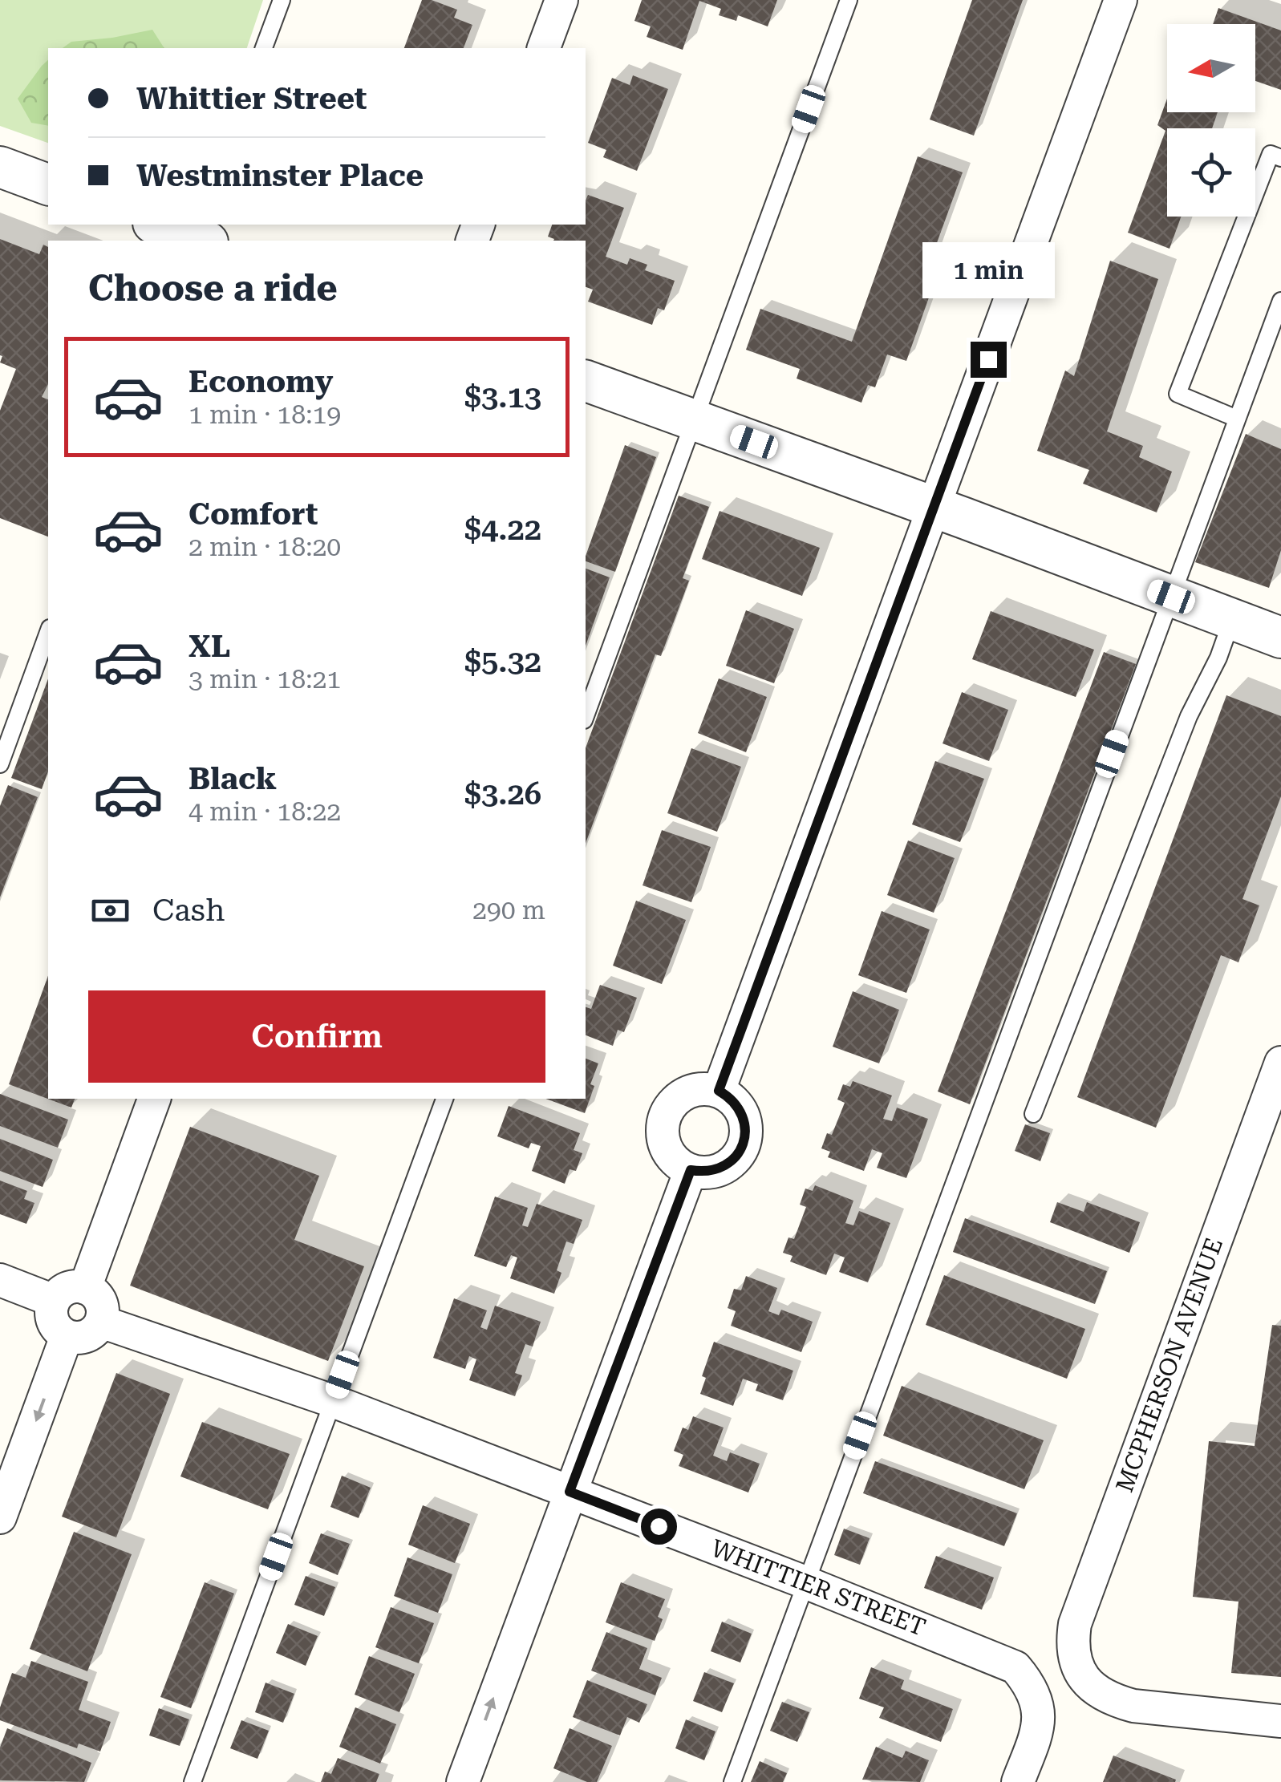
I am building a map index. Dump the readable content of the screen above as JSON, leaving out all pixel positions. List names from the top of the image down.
{
  "streets": {
    "street": ["MCPHERSON AVENUE", "WHITTIER STREET"]
  },
  "north": "left",
  "page": {
    "banner": ["Whittier Street", "Westminster Place"],
    "heading": "Choose a ride",
    "bubble": "1 min",
    "list": [
      {
        "name": "Economy",
        "note": "1 min · 18:19",
        "value": "$3.13"
      },
      {
        "name": "Comfort",
        "note": "2 min · 18:20",
        "value": "$4.22"
      },
      {
        "name": "XL",
        "note": "3 min · 18:21",
        "value": "$5.32"
      },
      {
        "name": "Black",
        "note": "4 min · 18:22",
        "value": "$3.26"
      }
    ],
    "pay": ["Cash", "290 m"],
    "buttons": "Confirm"
  }
}
